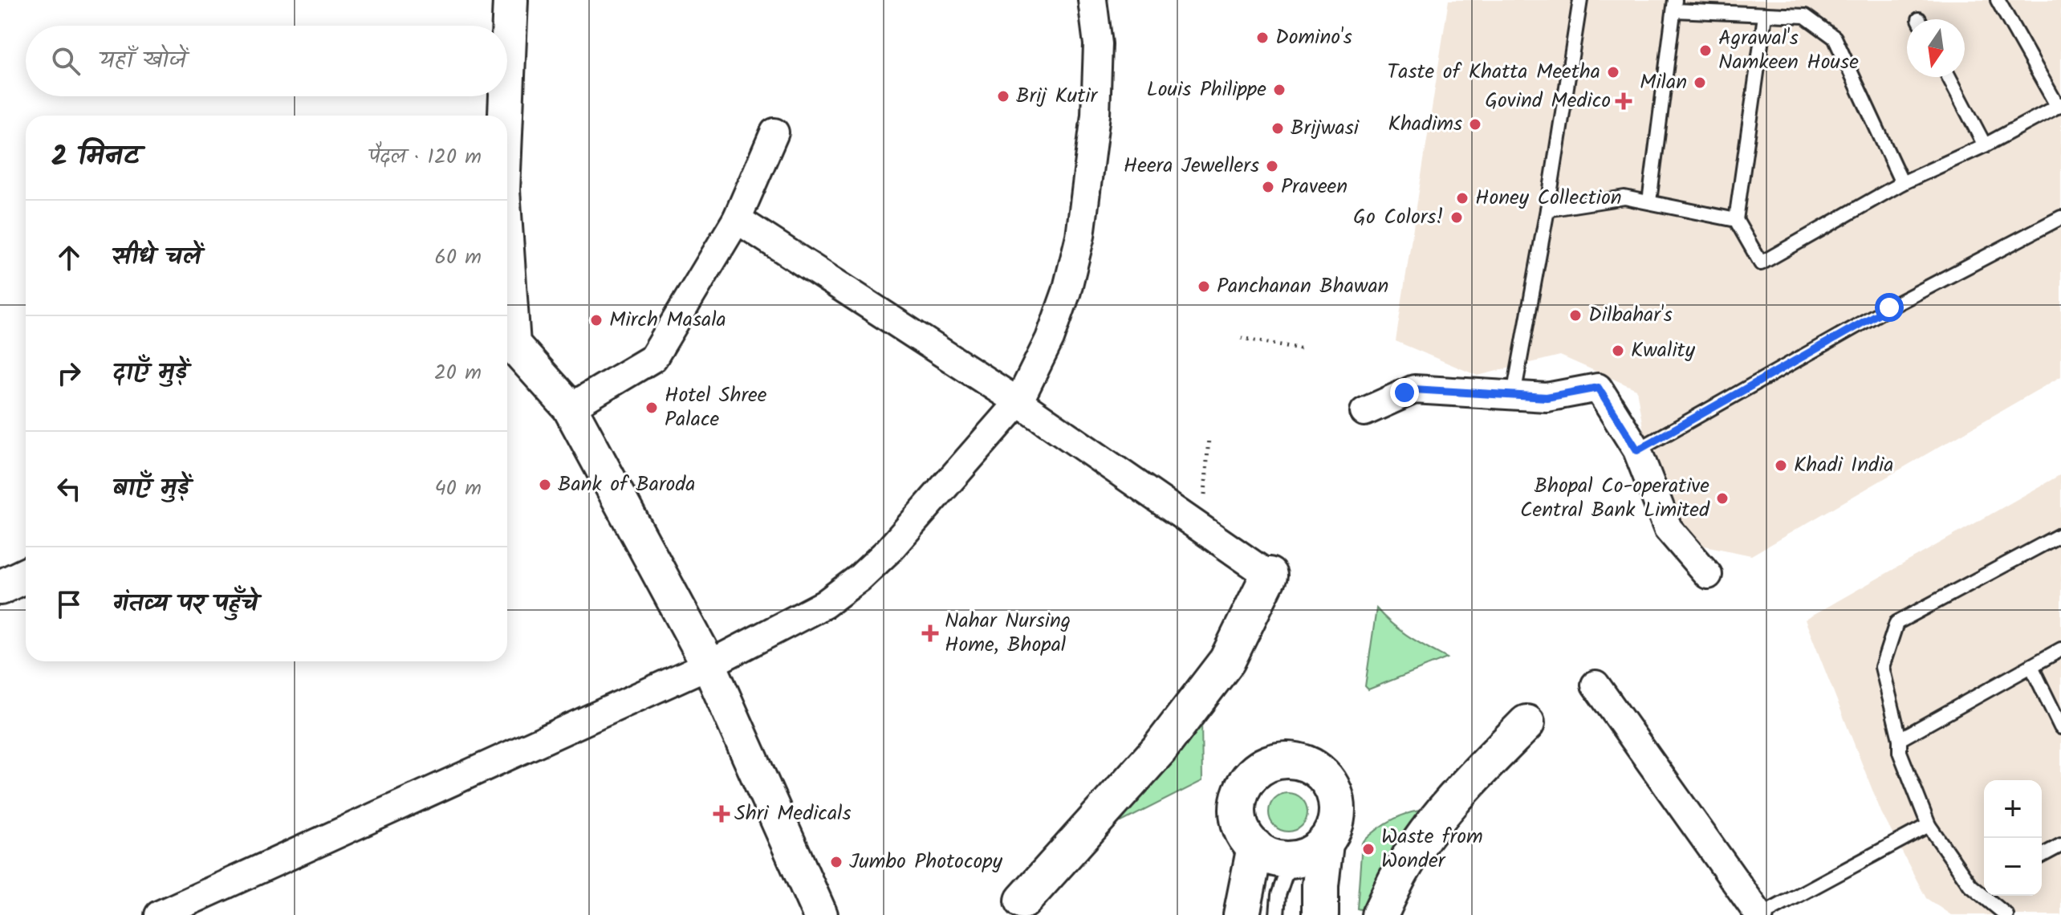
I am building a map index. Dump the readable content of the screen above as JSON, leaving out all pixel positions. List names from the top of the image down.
{
  "places": {
    "other": [
      "Domino's",
      "Agrawal's Namkeen House",
      "Taste of Khatta Meetha",
      "Milan",
      "Louis Philippe",
      "Brij Kutir",
      "Khadims",
      "Brijwasi",
      "Heera Jewellers",
      "Praveen",
      "Honey Collection",
      "Go Colors!",
      "Panchanan Bhawan",
      "Dilbahar's",
      "Mirch Masala",
      "Kwality",
      "Hotel Shree Palace",
      "Khadi India",
      "Bank of Baroda",
      "Bhopal Co-operative Central Bank Limited",
      "Waste from Wonder",
      "Jumbo Photocopy"
    ],
    "health": ["Govind Medico", "Nahar Nursing Home, Bhopal", "Shri Medicals"]
  },
  "north": "bottom",
  "page": {
    "search": "यहाँ खोजें",
    "heading": ["2 मिनट", "पैदल · 120 m"],
    "list": [
      ["सीधे चलें", "60 m"],
      ["दाएँ मुड़ें", "20 m"],
      ["बाएँ मुड़ें", "40 m"],
      "गंतव्य पर पहुँचे"
    ],
    "map_buttons": ["+", "−"]
  }
}
